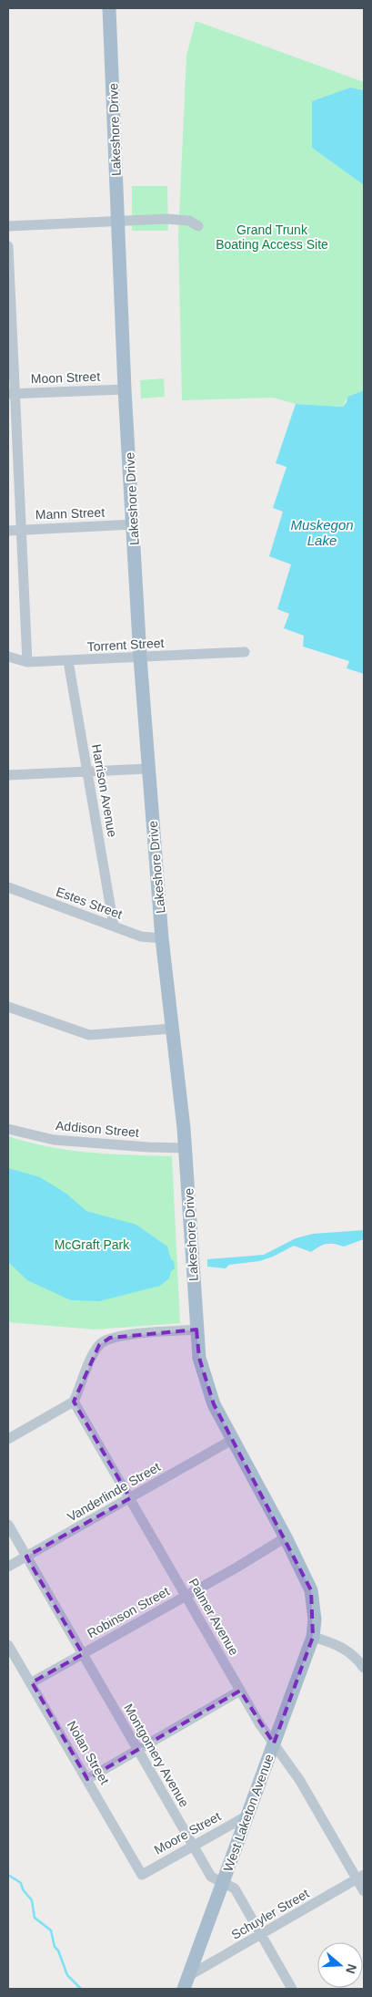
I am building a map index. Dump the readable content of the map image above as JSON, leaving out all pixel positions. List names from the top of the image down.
{
  "streets": {
    "main road": ["Lakeshore Drive", "West Laketon Avenue"],
    "street": [
      "Moon Street",
      "Mann Street",
      "Torrent Street",
      "Harrison Avenue",
      "Estes Street",
      "Addison Street",
      "Vanderlinde Street",
      "Robinson Street",
      "Palmer Avenue",
      "Nolan Street",
      "Montgomery Avenue",
      "Moore Street",
      "Schuyler Street"
    ]
  },
  "crossings": [
    ["Lakeshore Drive", "Moon Street"],
    ["Lakeshore Drive", "Mann Street"],
    ["Lakeshore Drive", "Torrent Street"],
    ["Lakeshore Drive", "Estes Street"],
    ["Lakeshore Drive", "Addison Street"],
    ["Lakeshore Drive", "Vanderlinde Street"],
    ["Lakeshore Drive", "Robinson Street"],
    ["Lakeshore Drive", "West Laketon Avenue"],
    ["Torrent Street", "Harrison Avenue"],
    ["Harrison Avenue", "Estes Street"],
    ["Vanderlinde Street", "Palmer Avenue"],
    ["Vanderlinde Street", "Montgomery Avenue"],
    ["Robinson Street", "Palmer Avenue"],
    ["Robinson Street", "Nolan Street"],
    ["Robinson Street", "Montgomery Avenue"],
    ["Palmer Avenue", "West Laketon Avenue"],
    ["Palmer Avenue", "Schuyler Street"],
    ["Nolan Street", "Moore Street"],
    ["Montgomery Avenue", "West Laketon Avenue"],
    ["Montgomery Avenue", "Moore Street"],
    ["Montgomery Avenue", "Schuyler Street"],
    ["West Laketon Avenue", "Moore Street"],
    ["West Laketon Avenue", "Schuyler Street"]
  ],
  "water": ["Muskegon Lake"],
  "parks": ["Grand Trunk Boating Access Site", "McGraft Park"],
  "north": "right"
}
